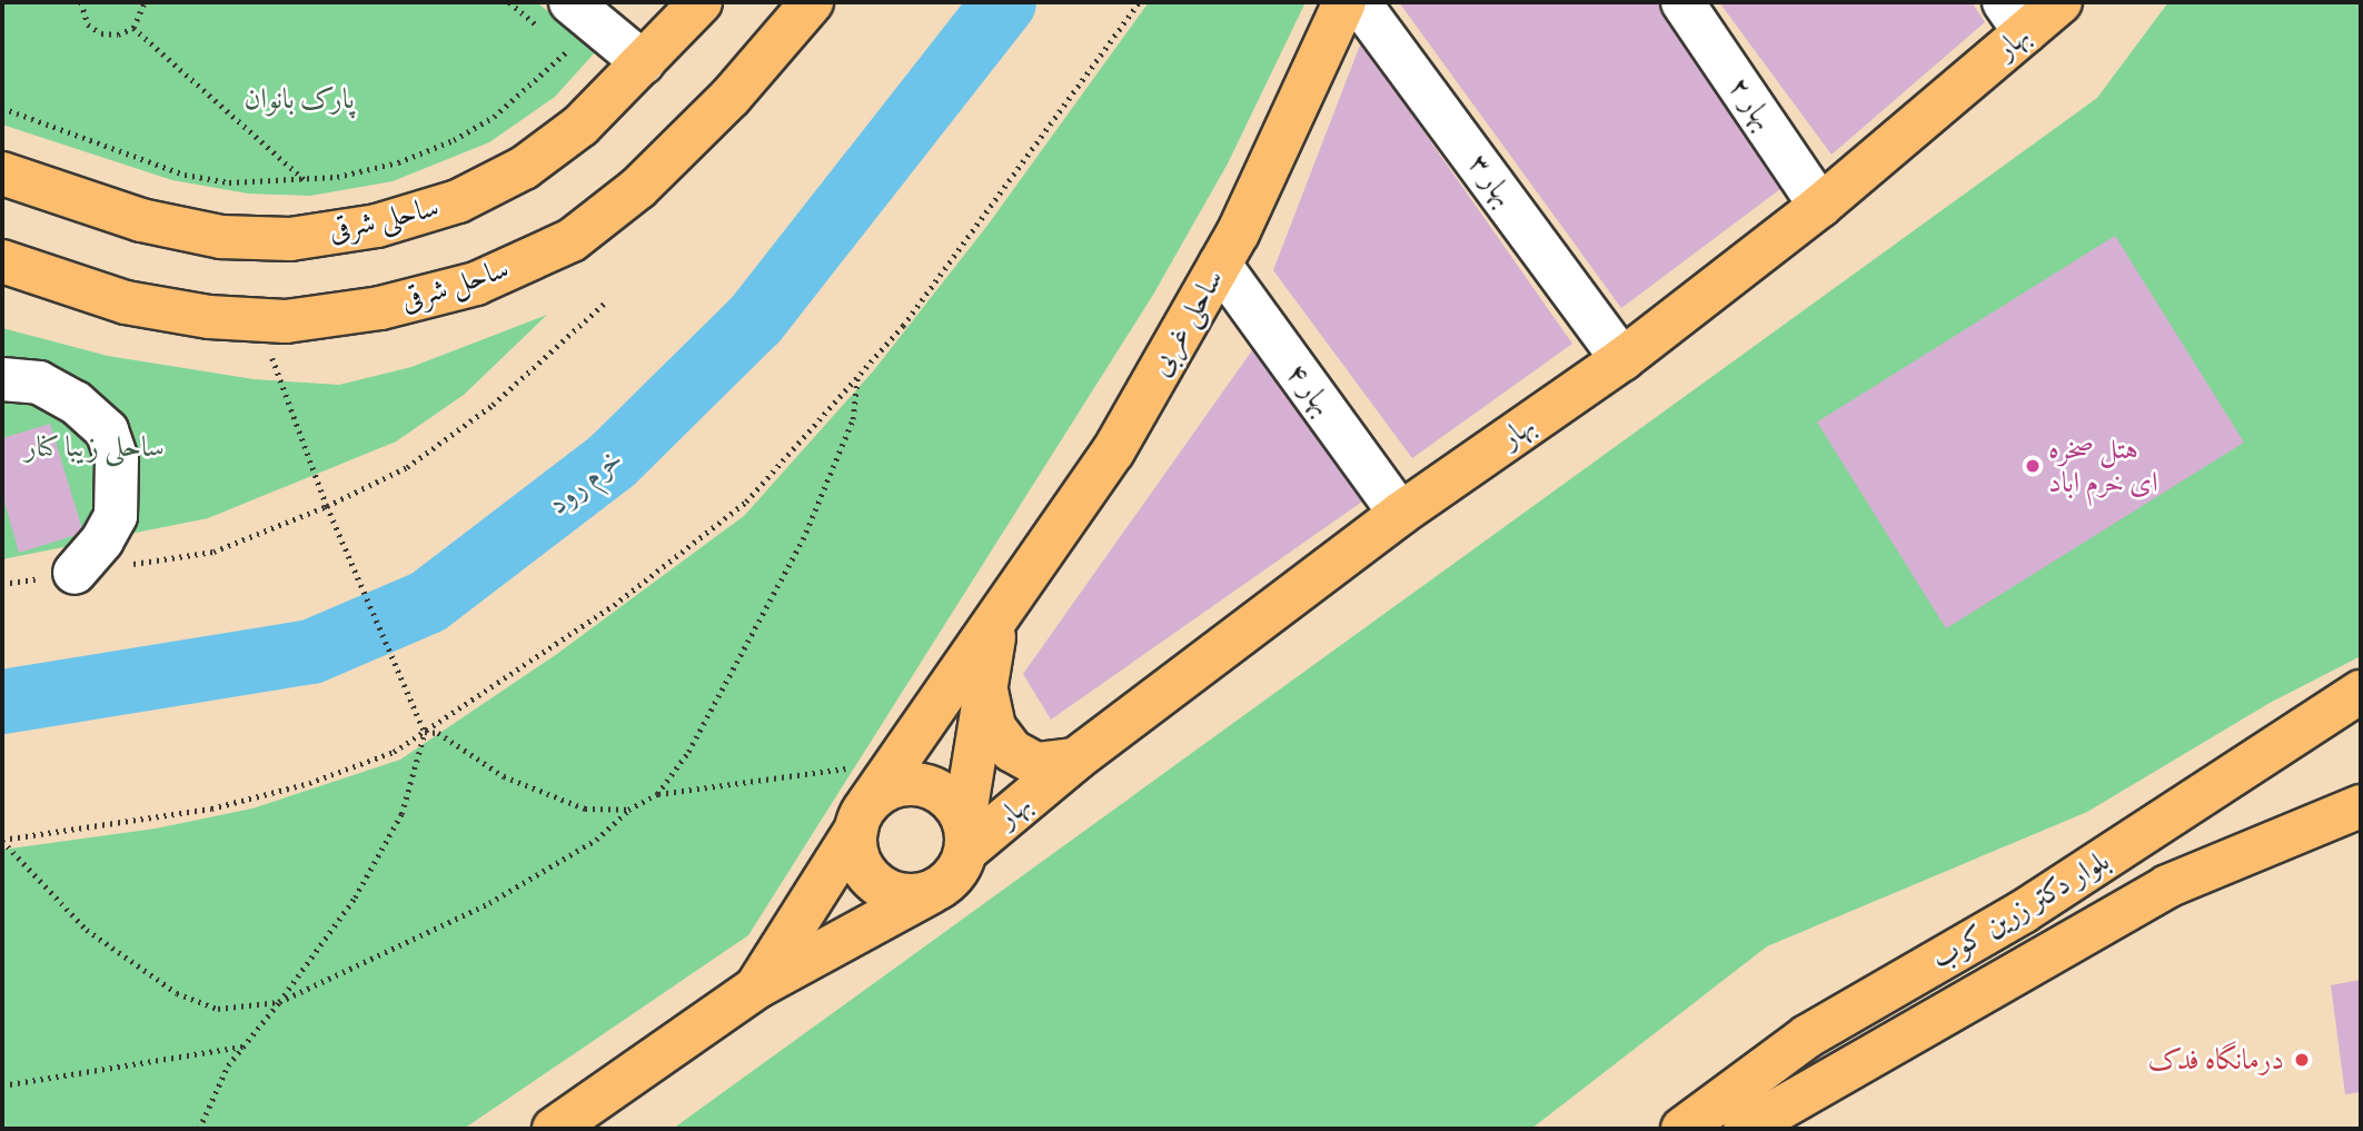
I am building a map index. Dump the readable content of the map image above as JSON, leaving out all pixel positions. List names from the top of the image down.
{
  "streets": {
    "main road": [
      "بهار",
      "ساحلی شرقی",
      "ساحل شرقی",
      "ساحلی غربی",
      "بلوار دکتر زرین کوب"
    ],
    "street": ["بهار ۲", "بهار ۳", "بهار ۴"]
  },
  "crossings": [
    ["بهار", "بهار ۲"],
    ["بهار", "بهار ۳"],
    ["بهار", "ساحلی غربی"],
    ["بهار", "بهار ۴"],
    ["ساحلی غربی", "بهار ۴"]
  ],
  "water": ["خرم رود"],
  "parks": ["پارک بانوان", "ساحلی زیبا کنار"],
  "places": ["هتل صخره ای خرم اباد", "درمانگاه فدک"]
}
